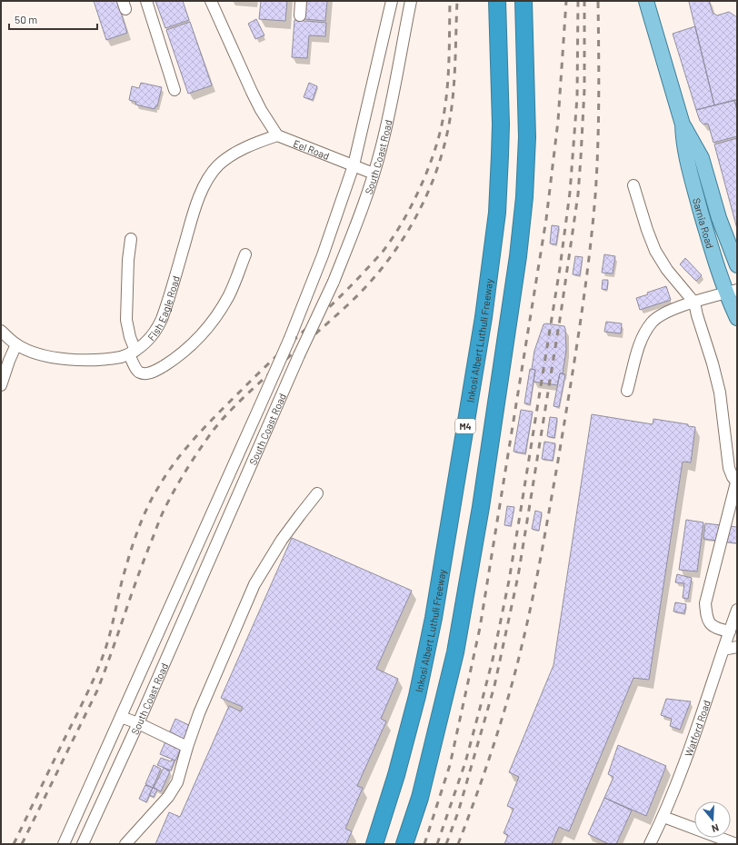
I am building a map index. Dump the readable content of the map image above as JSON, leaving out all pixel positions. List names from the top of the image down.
{
  "streets": {
    "highway": ["Inkosi Albert Luthuli Freeway", "M4"],
    "main road": ["Sarnia Road"],
    "street": [
      "Eel Road",
      "South Coast Road",
      "Fish Eagle Road",
      "Watford Road"
    ]
  },
  "crossings": [
    ["Eel Road", "South Coast Road"],
    ["Eel Road", "Fish Eagle Road"]
  ],
  "scale_bar": "50 m",
  "north": "bottom"
}
